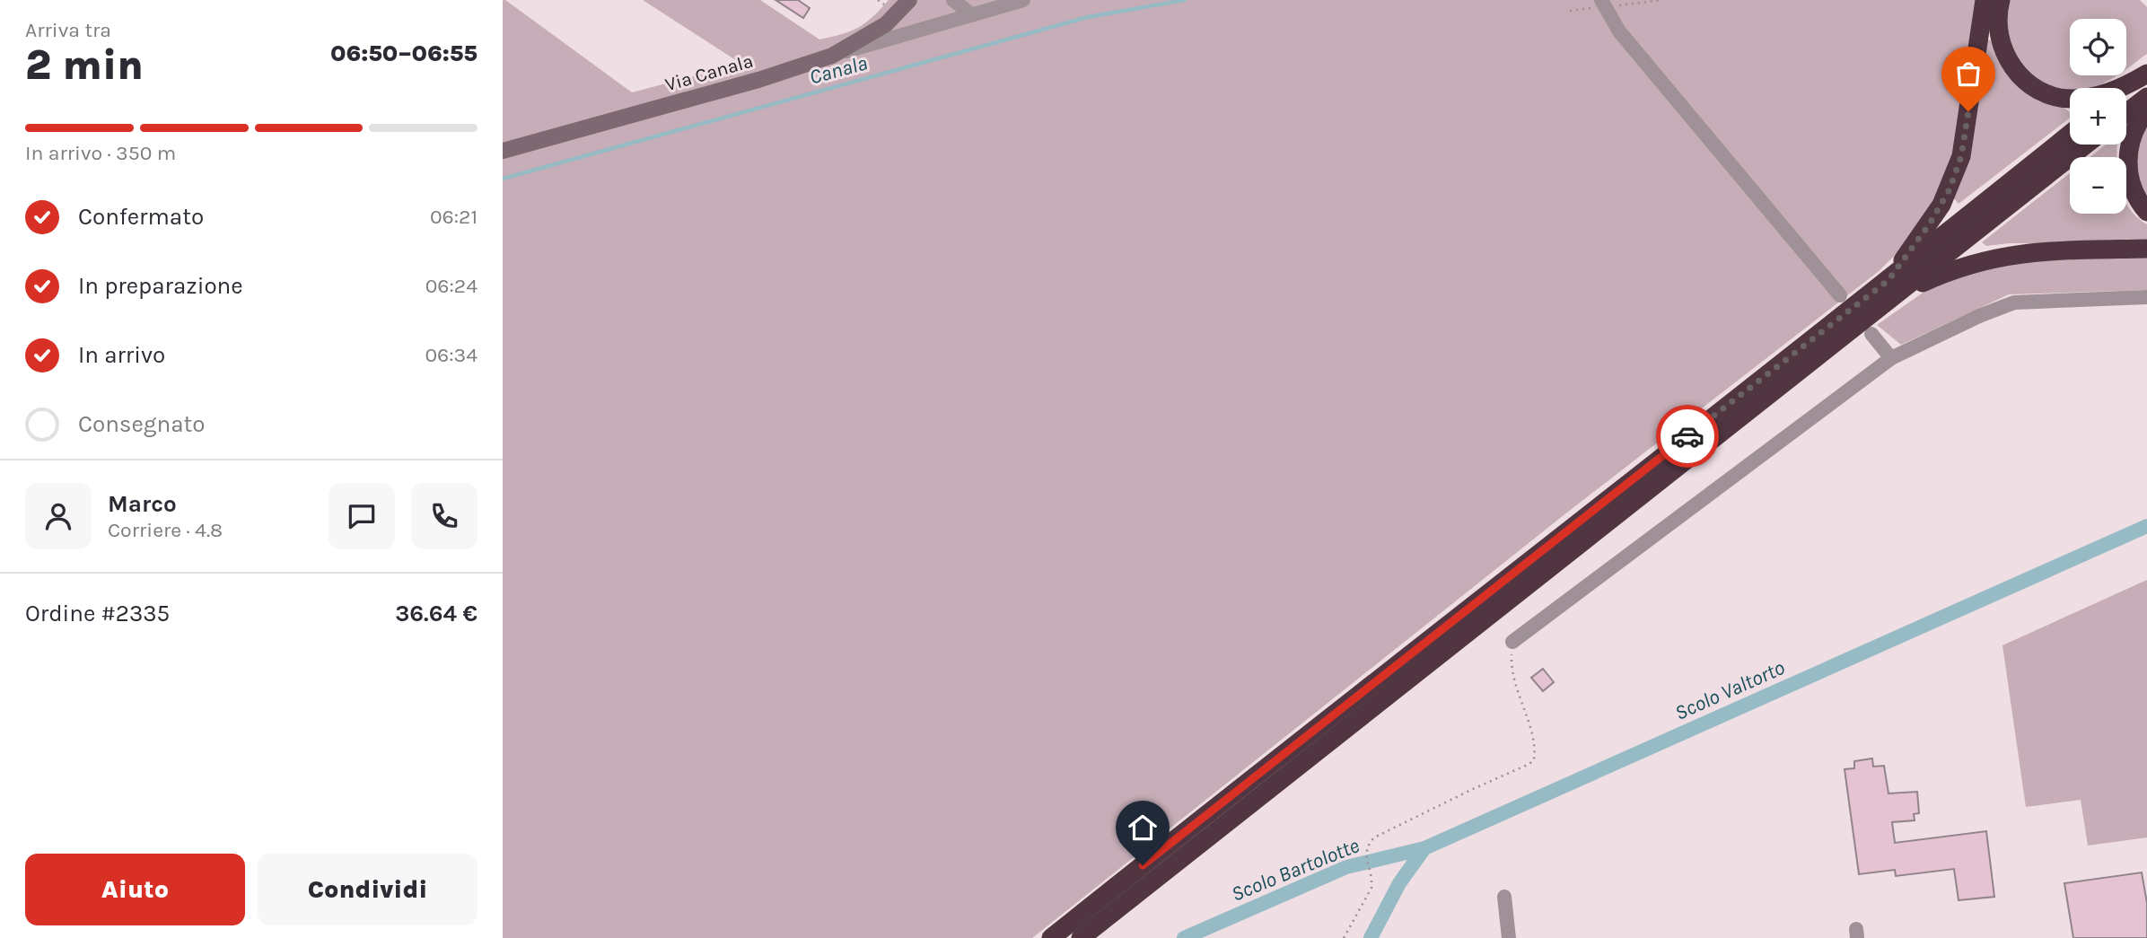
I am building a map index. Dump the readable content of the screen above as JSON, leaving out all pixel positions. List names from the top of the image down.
{
  "streets": {
    "street": ["Via Canala"]
  },
  "water": ["Canala", "Scolo Valtorto", "Scolo Bartolotte"],
  "page": {
    "heading": ["2 min", "Arriva tra", "06:50–06:55"],
    "panel": [
      "Marco",
      "Corriere · 4.8",
      "Ordine #2335",
      "36.64 €"
    ],
    "map_buttons": ["+", "−"],
    "bar": "In arrivo · 350 m",
    "list": [
      ["Confermato", "06:21"],
      ["In preparazione", "06:24"],
      ["In arrivo", "06:34"],
      "Consegnato"
    ],
    "buttons": ["Aiuto", "Condividi"]
  }
}
